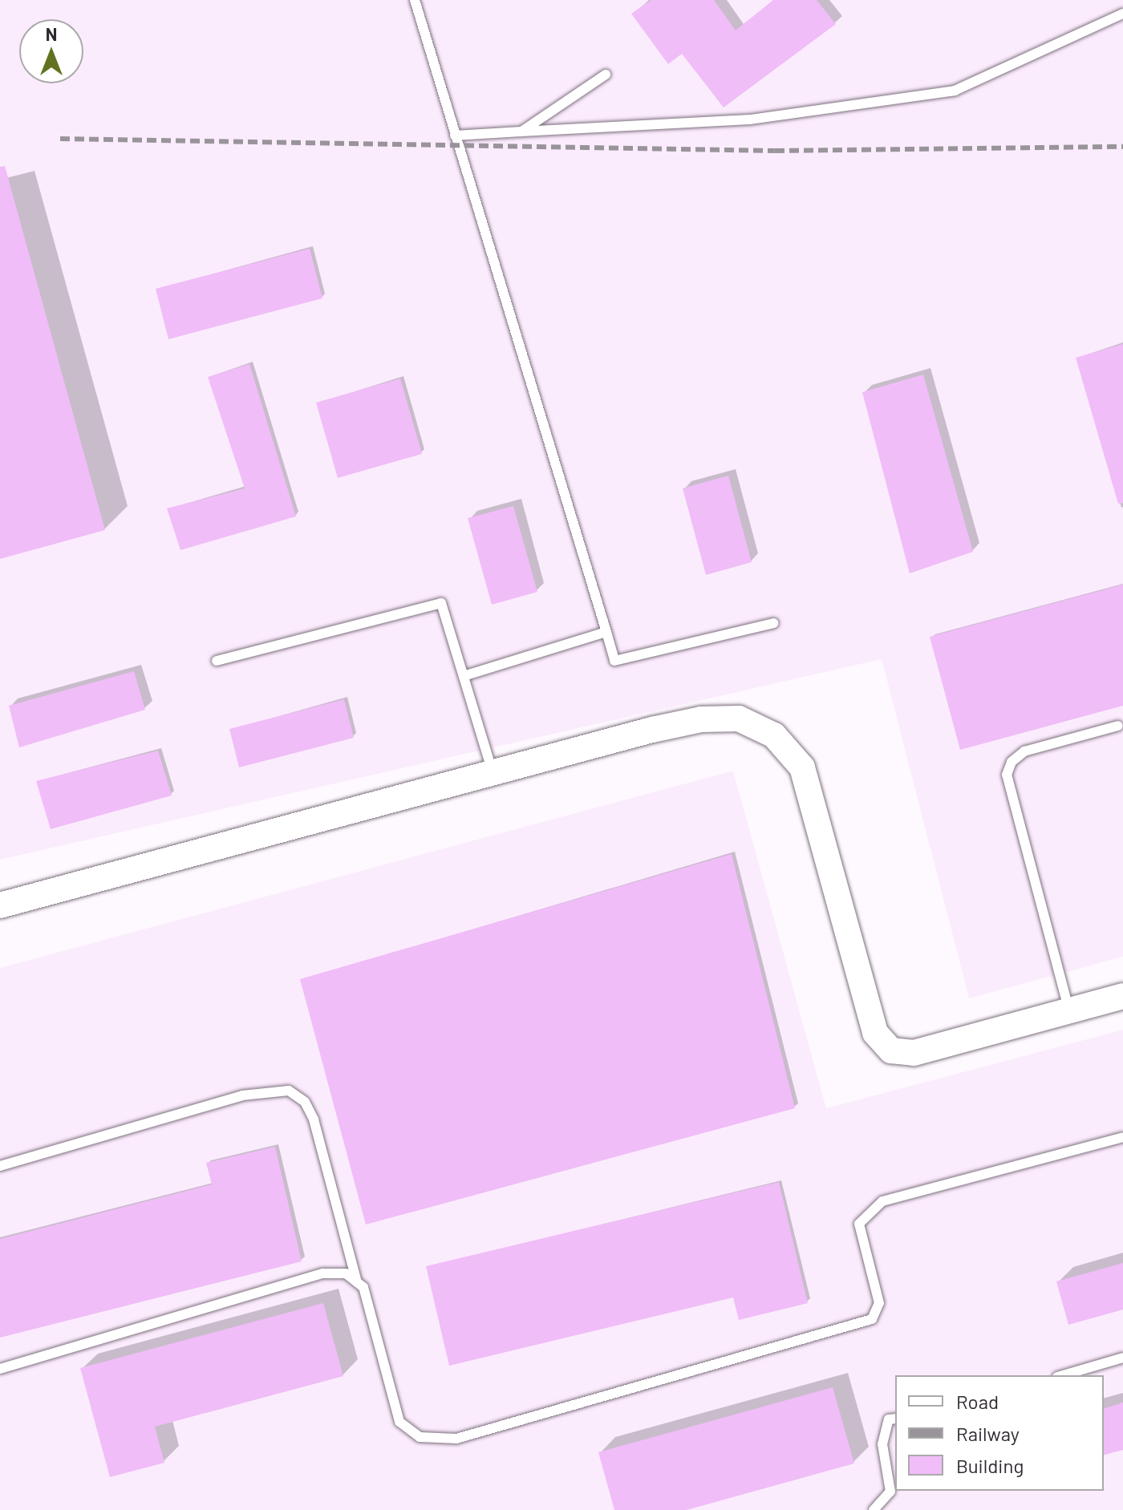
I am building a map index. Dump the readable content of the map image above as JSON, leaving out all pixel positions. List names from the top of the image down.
{
  "legend": ["Road", "Railway", "Building"],
  "north": "top"
}
